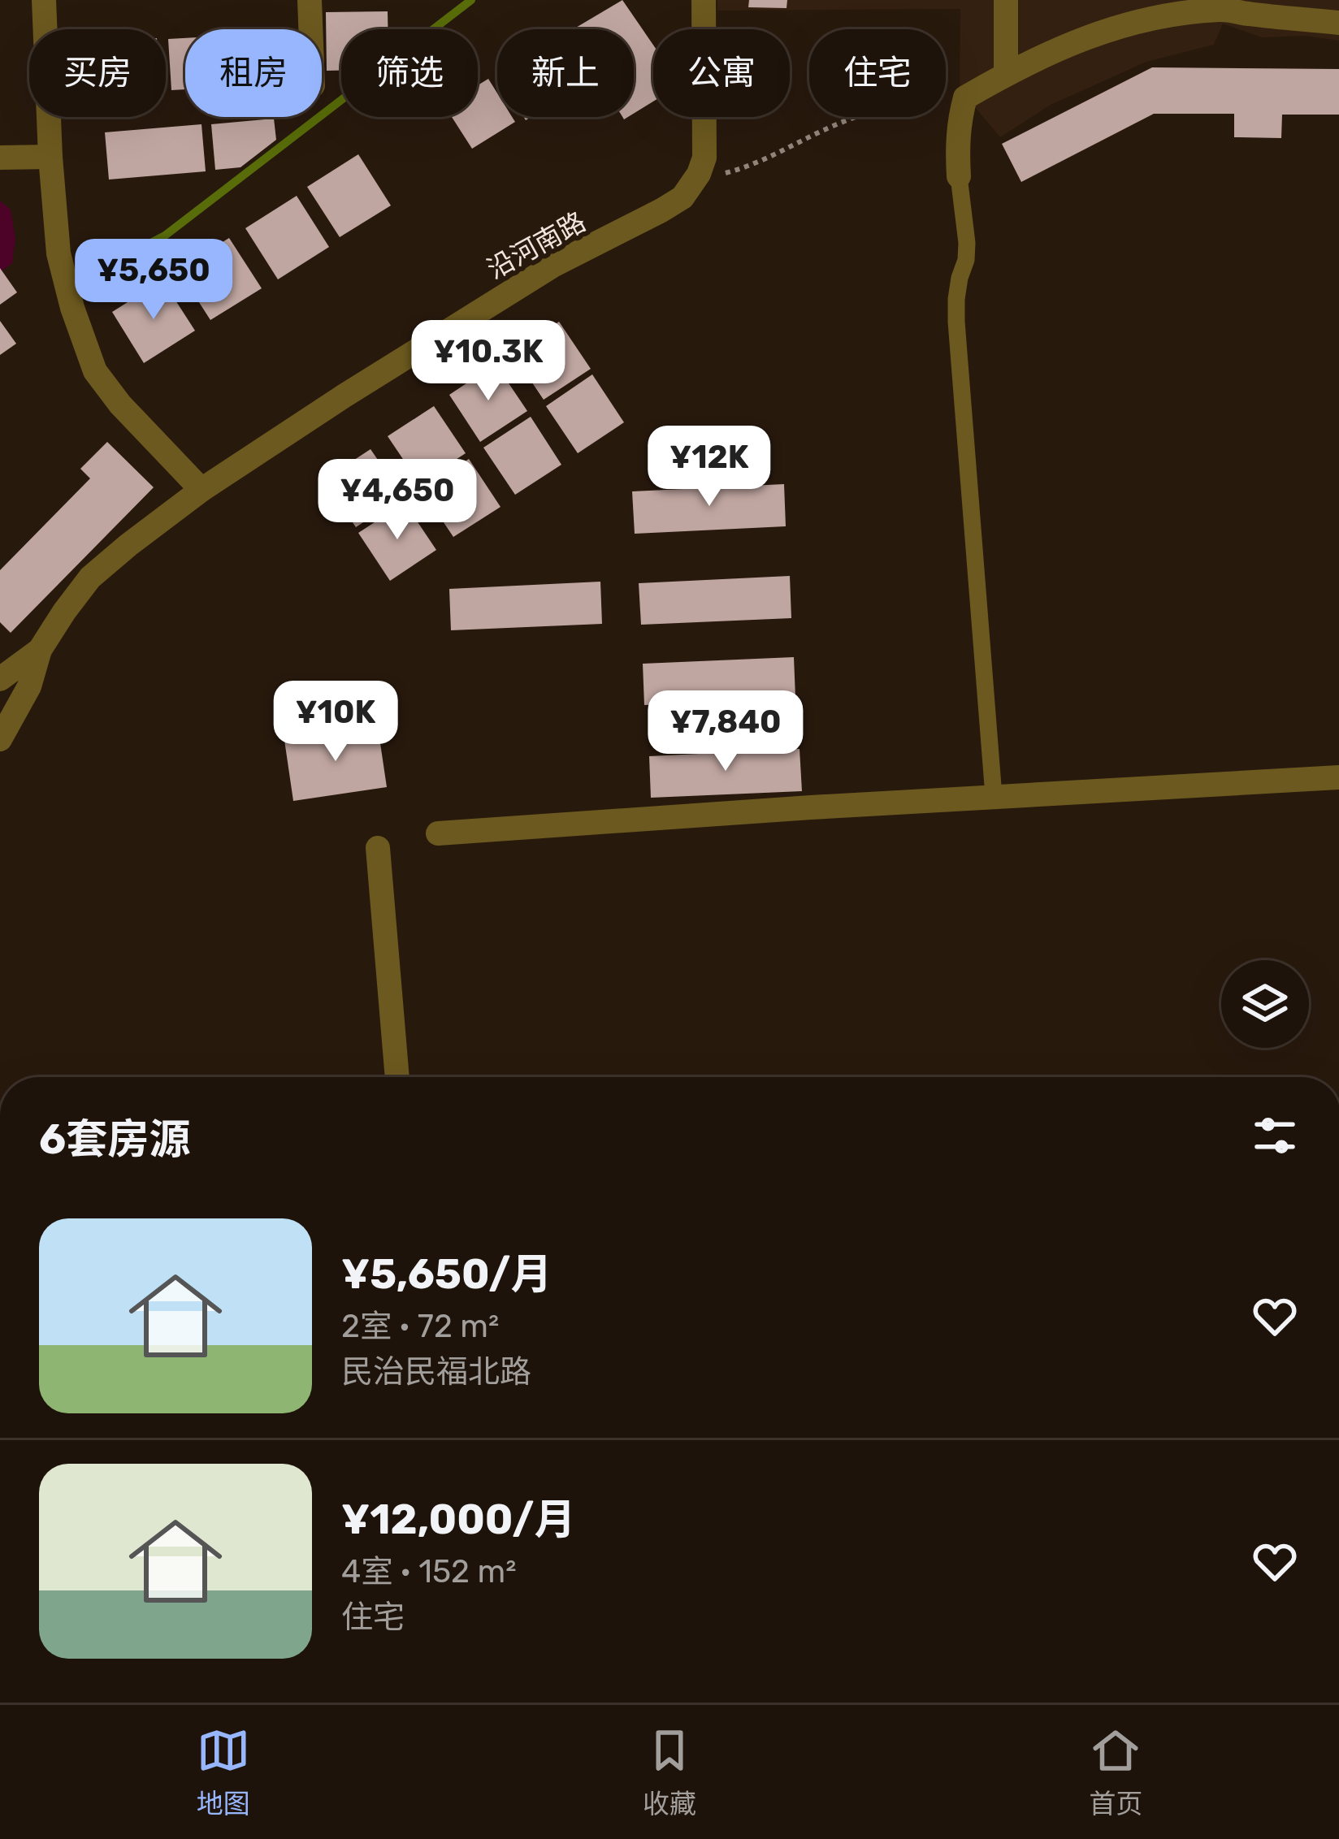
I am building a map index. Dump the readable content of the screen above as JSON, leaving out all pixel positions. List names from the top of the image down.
{
  "streets": {
    "street": ["沿河南路"]
  },
  "page": {
    "chip": [
      "买房",
      "租房",
      "筛选",
      "新上",
      "公寓",
      "住宅"
    ],
    "price": [
      "¥5,650",
      "¥10.3K",
      "¥12K",
      "¥4,650",
      "¥10K",
      "¥7,840"
    ],
    "heading": "6套房源",
    "list": [
      {
        "name": "¥5,650/月",
        "note": "2室 · 72 m² · 民治民福北路"
      },
      {
        "name": "¥12,000/月",
        "note": "4室 · 152 m² · 住宅"
      }
    ],
    "tabs": ["地图", "收藏", "首页"]
  }
}
